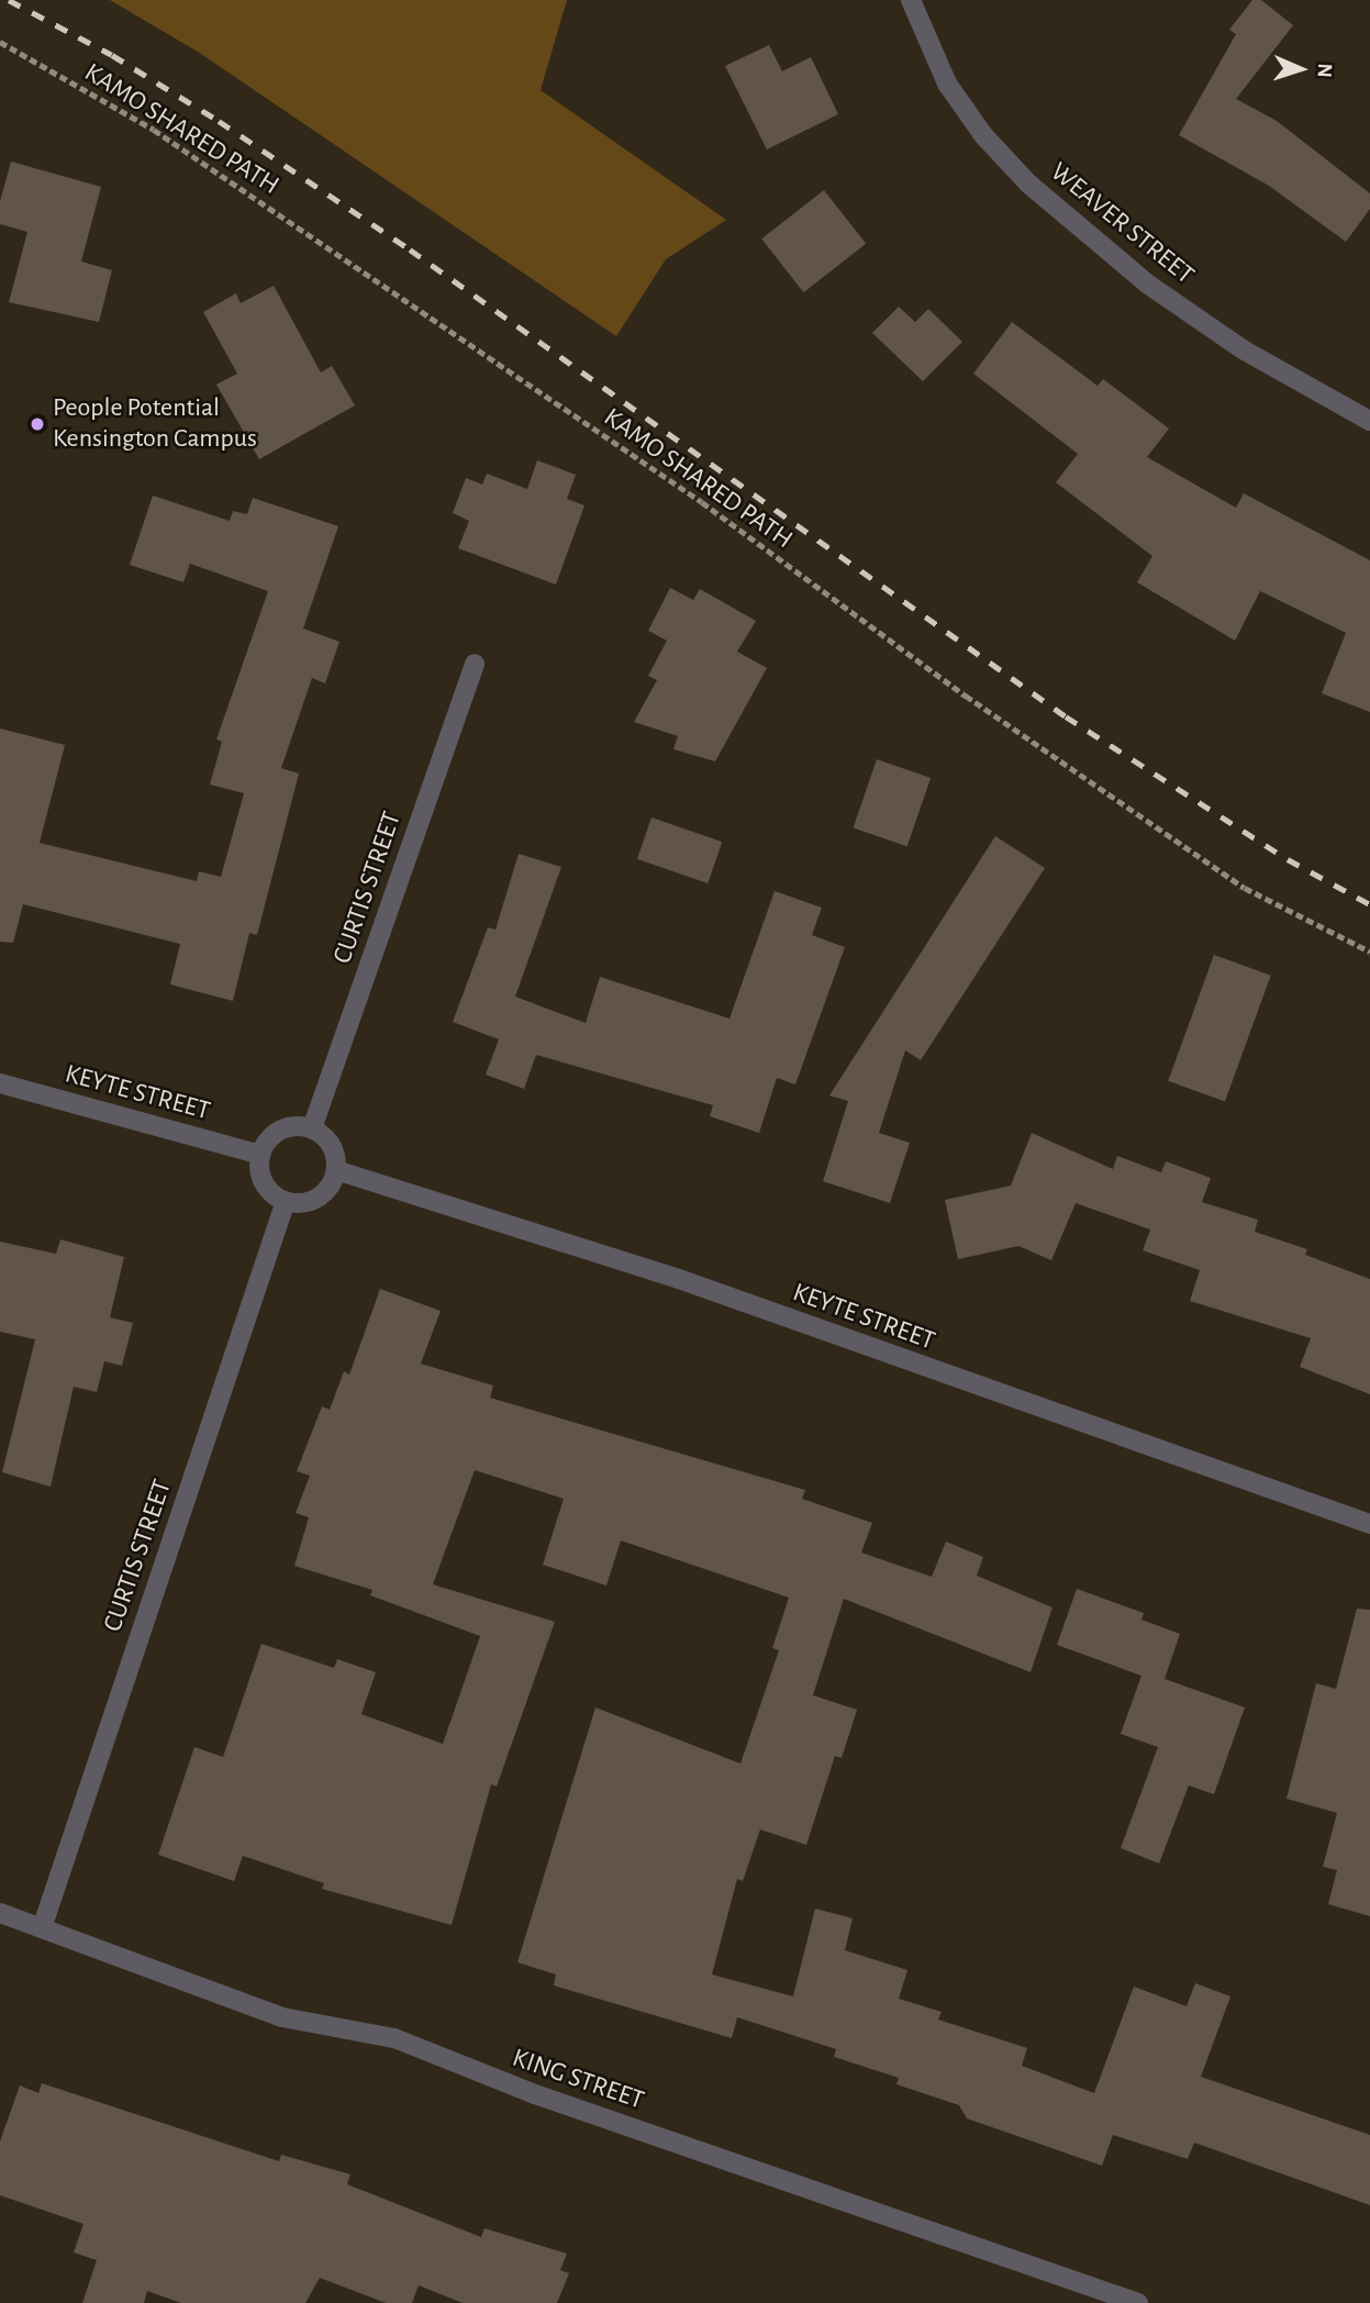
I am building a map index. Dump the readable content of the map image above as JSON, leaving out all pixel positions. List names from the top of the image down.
{
  "streets": {
    "street": [
      "WEAVER STREET",
      "CURTIS STREET",
      "KEYTE STREET",
      "KING STREET"
    ],
    "path": ["KAMO SHARED PATH"]
  },
  "crossings": [
    ["CURTIS STREET", "KEYTE STREET"],
    ["CURTIS STREET", "KING STREET"]
  ],
  "places": ["People Potential Kensington Campus"],
  "north": "right"
}
